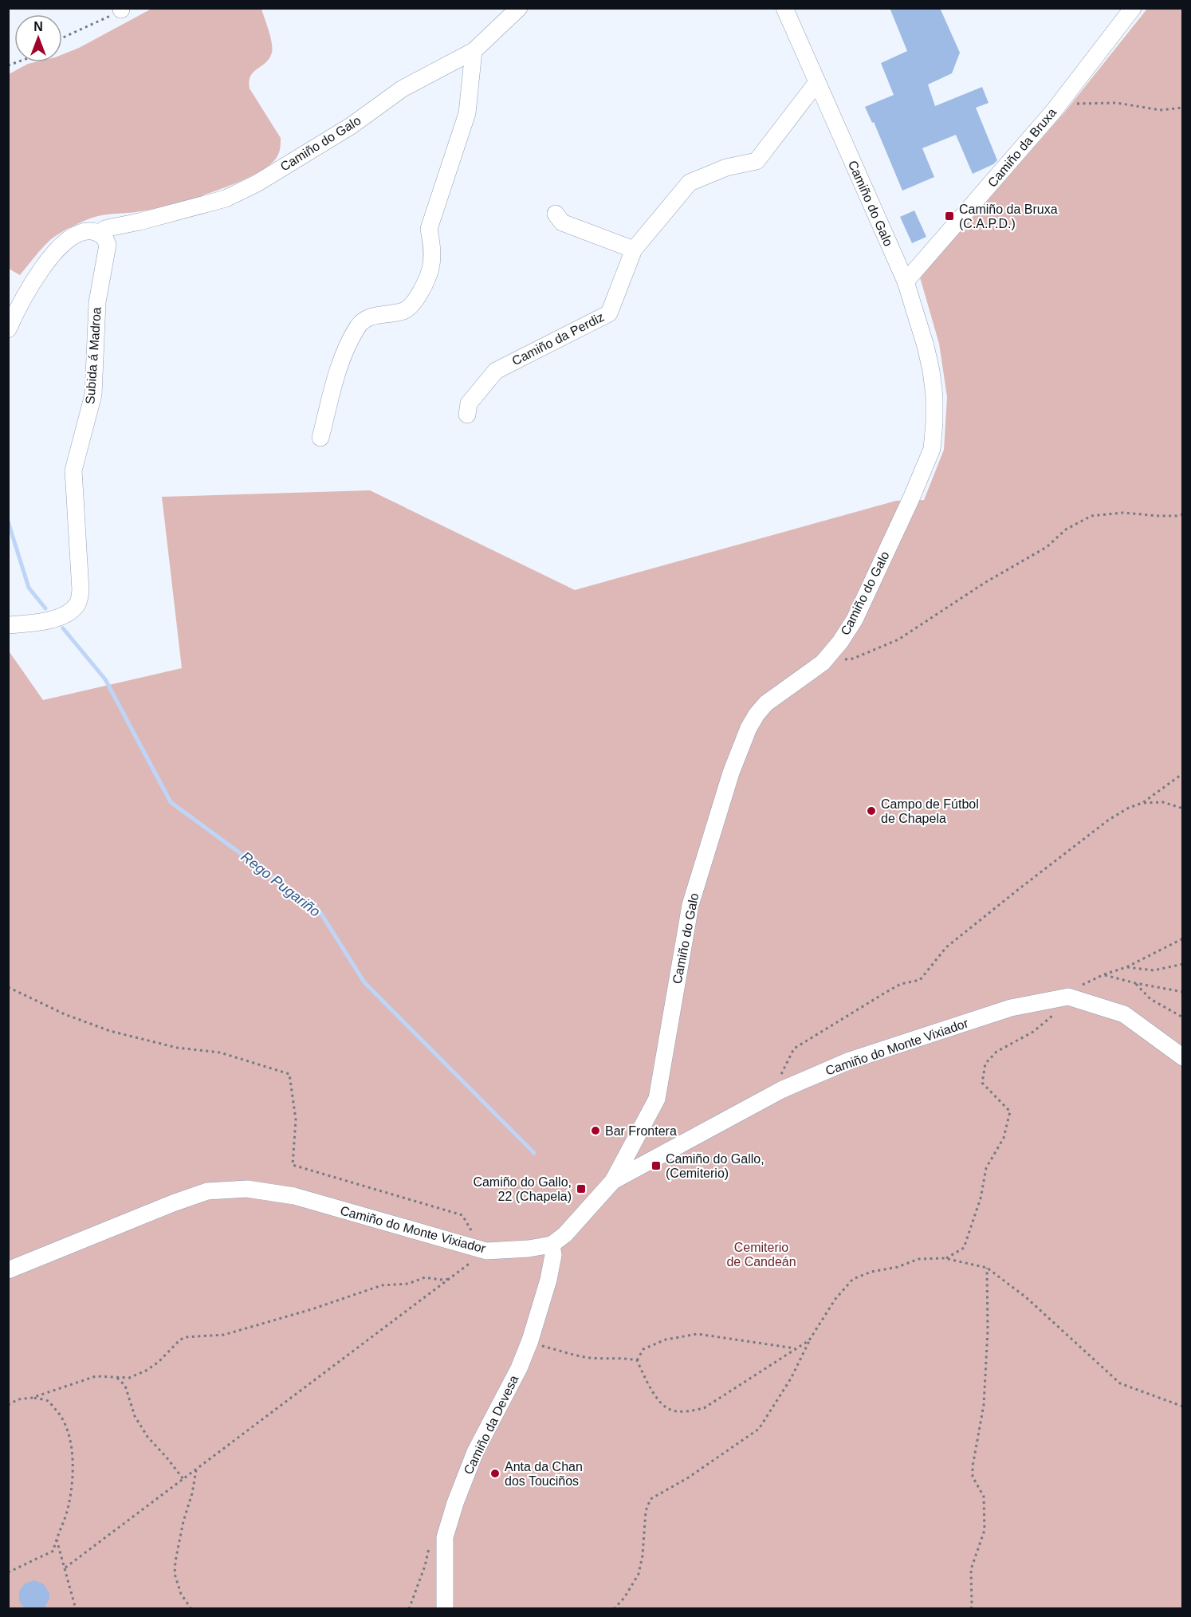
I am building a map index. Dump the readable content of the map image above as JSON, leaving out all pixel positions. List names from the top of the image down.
{
  "streets": {
    "street": [
      "Camiño do Galo",
      "Camiño da Bruxa",
      "Camiño da Perdiz",
      "Subida á Madroa",
      "Camiño do Monte Vixiador",
      "Camiño da Devesa"
    ]
  },
  "crossings": [
    ["Camiño do Galo", "Camiño da Bruxa"],
    ["Camiño do Galo", "Camiño da Perdiz"],
    ["Camiño do Galo", "Subida á Madroa"],
    ["Camiño do Galo", "Camiño do Monte Vixiador"],
    ["Camiño do Monte Vixiador", "Camiño da Devesa"]
  ],
  "water": ["Rego Pugariño"],
  "parks": ["Cemiterio de Candeán"],
  "places": {
    "transit": ["Camiño da Bruxa (C.A.P.D.)", "Camiño do Gallo, (Cemiterio)", "Camiño do Gallo, 22 (Chapela)"],
    "other": ["Campo de Fútbol de Chapela", "Bar Frontera", "Anta da Chan dos Touciños"]
  },
  "north": "top"
}
